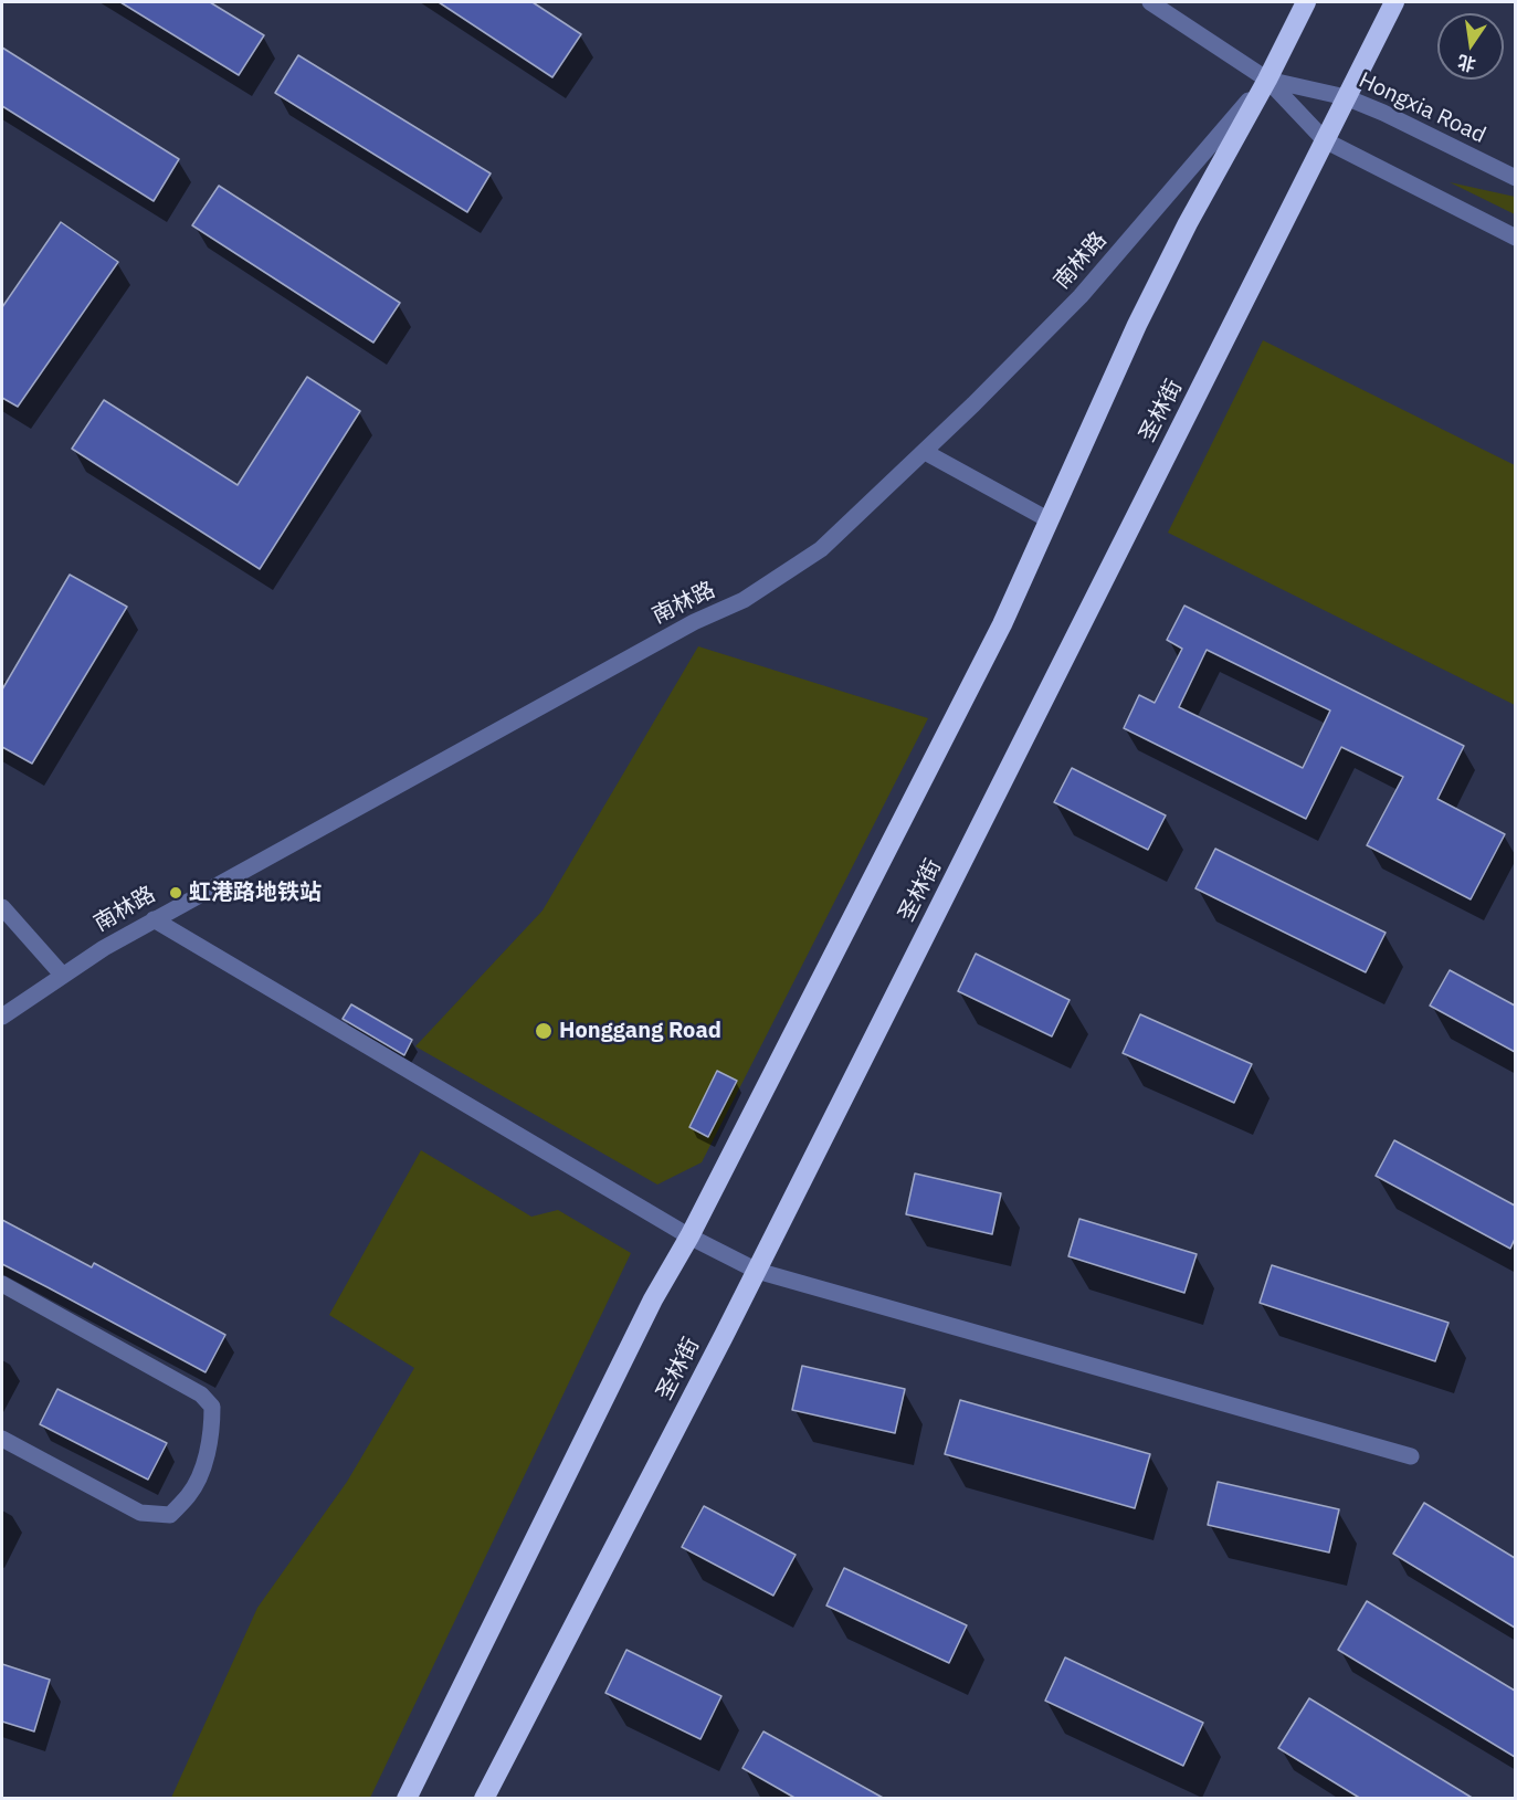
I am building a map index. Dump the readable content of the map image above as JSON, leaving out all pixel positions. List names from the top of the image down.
{
  "streets": {
    "highway": ["圣林街"],
    "street": ["Hongxia Road", "南林路"]
  },
  "crossings": [
    ["Hongxia Road", "南林路"],
    ["Hongxia Road", "圣林街"]
  ],
  "places": ["虹港路地铁站", "Honggang Road"],
  "north": "bottom"
}
